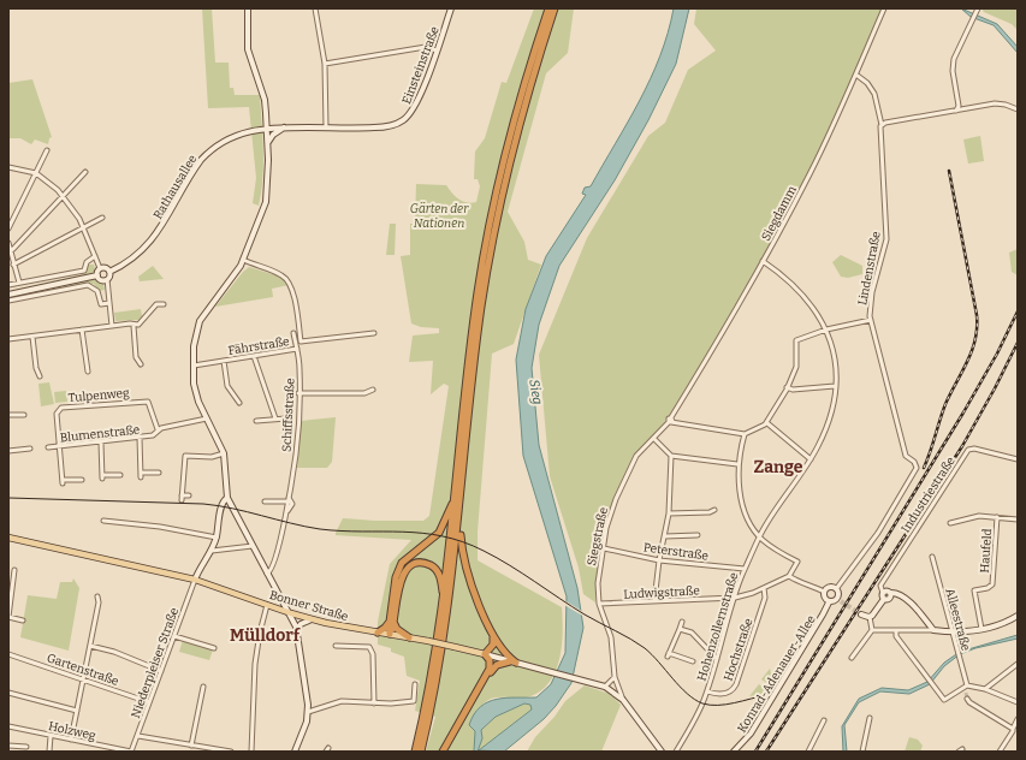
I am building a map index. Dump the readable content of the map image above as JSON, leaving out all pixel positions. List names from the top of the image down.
{
  "streets": {
    "main road": ["Bonner Straße"],
    "street": [
      "Einsteinstraße",
      "Rathausallee",
      "Siegdamm",
      "Lindenstraße",
      "Fährstraße",
      "Tulpenweg",
      "Schiffsstraße",
      "Blumenstraße",
      "Industriestraße",
      "Siegstraße",
      "Peterstraße",
      "Haufeld",
      "Ludwigstraße",
      "Alleestraße",
      "Hohenzollernstraße",
      "Hochstraße",
      "Niederpleiser Straße",
      "Gartenstraße",
      "Konrad-Adenauer-Allee",
      "Holzweg"
    ]
  },
  "crossings": [
    ["Einsteinstraße", "Rathausallee"],
    ["Siegdamm", "Lindenstraße"],
    ["Siegdamm", "Siegstraße"],
    ["Siegdamm", "Hohenzollernstraße"],
    ["Lindenstraße", "Konrad-Adenauer-Allee"],
    ["Fährstraße", "Schiffsstraße"],
    ["Tulpenweg", "Blumenstraße"],
    ["Siegstraße", "Peterstraße"],
    ["Siegstraße", "Ludwigstraße"],
    ["Peterstraße", "Hohenzollernstraße"],
    ["Ludwigstraße", "Hohenzollernstraße"],
    ["Ludwigstraße", "Hochstraße"],
    ["Bonner Straße", "Niederpleiser Straße"],
    ["Hohenzollernstraße", "Hochstraße"],
    ["Niederpleiser Straße", "Gartenstraße"],
    ["Niederpleiser Straße", "Holzweg"]
  ],
  "districts": ["Zange", "Mülldorf"],
  "water": ["Sieg"],
  "parks": ["Gärten der Nationen"]
}
